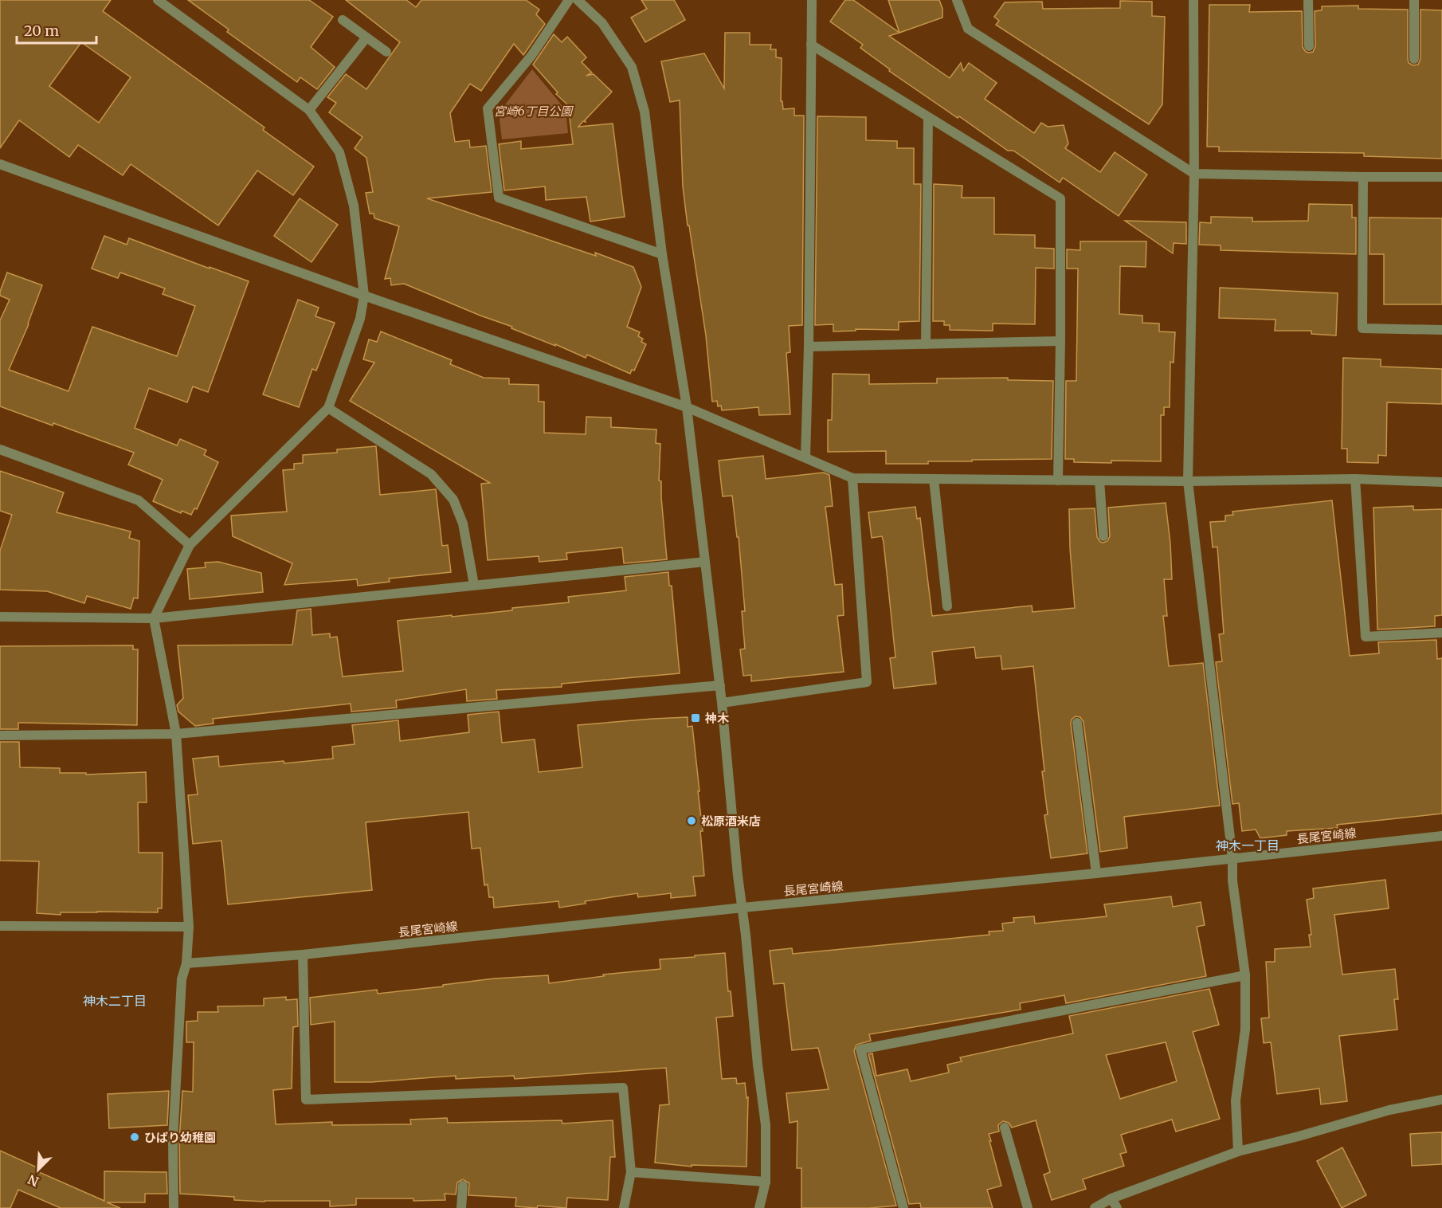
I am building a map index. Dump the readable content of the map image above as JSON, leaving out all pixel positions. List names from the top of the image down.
{
  "streets": {
    "street": ["長尾宮崎線"]
  },
  "districts": ["神木一丁目", "神木二丁目"],
  "parks": ["宮崎6丁目公園"],
  "places": {
    "transit": ["神木"],
    "other": ["松原酒米店", "ひばり幼稚園"]
  },
  "scale_bar": "20 m",
  "north": "bottom left"
}
